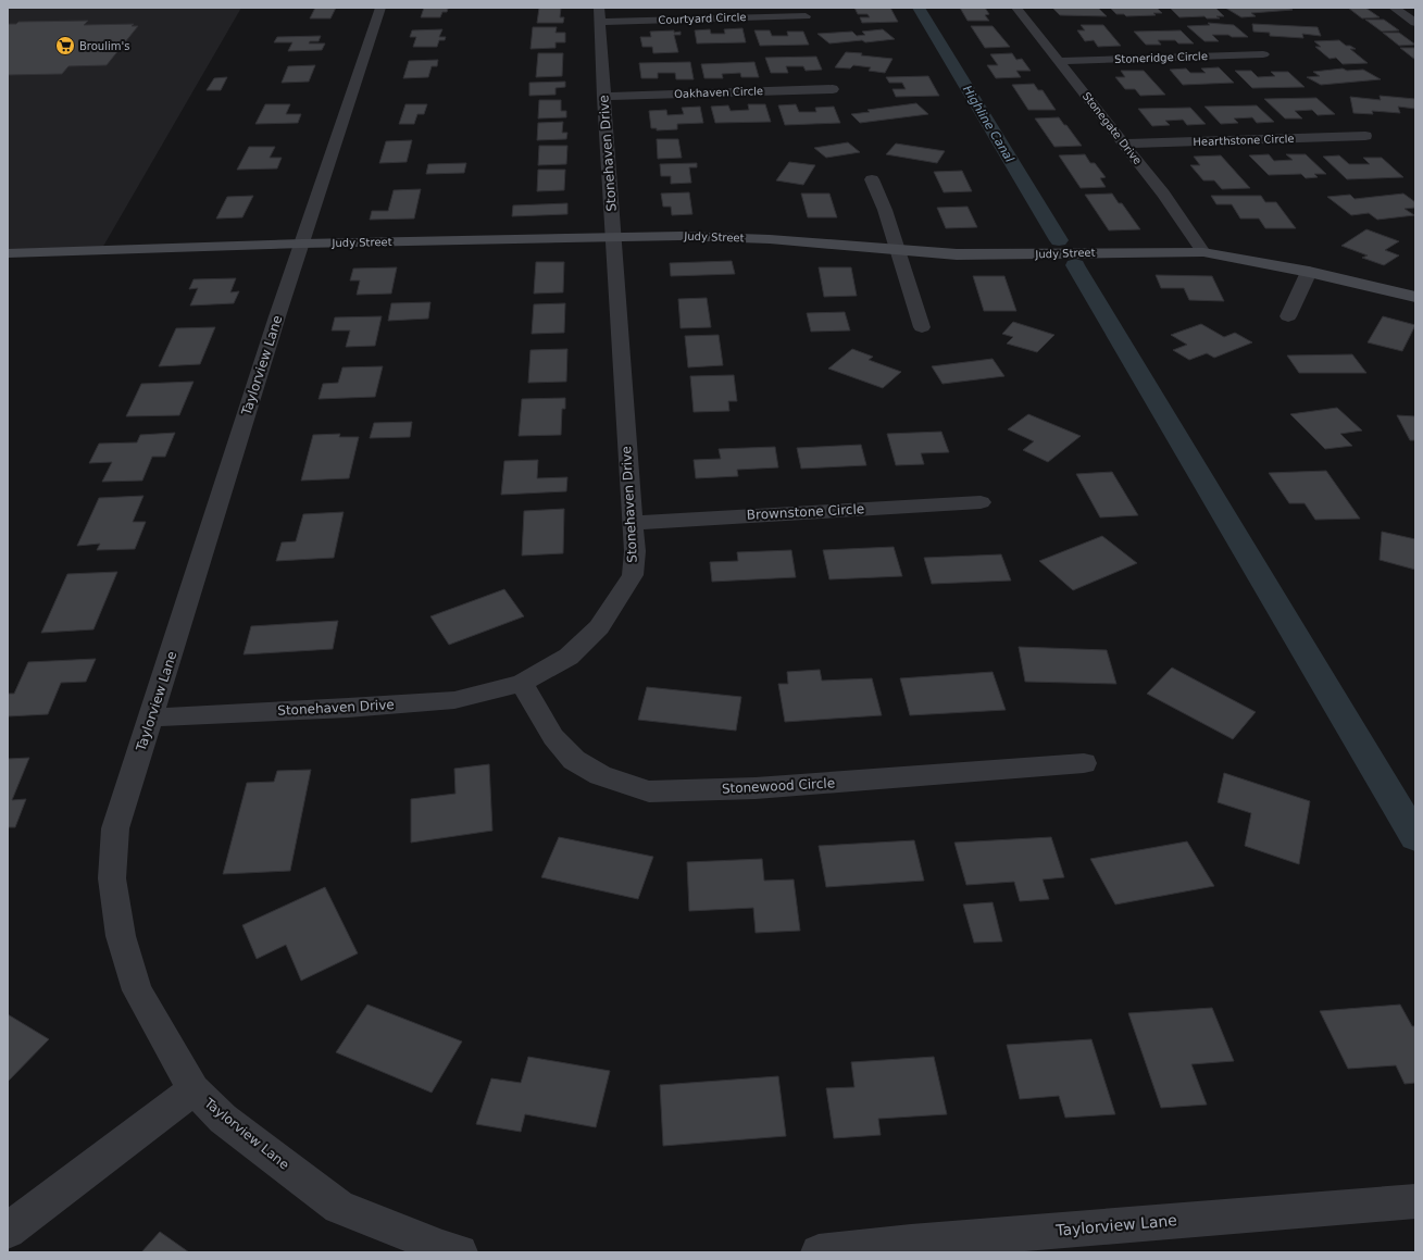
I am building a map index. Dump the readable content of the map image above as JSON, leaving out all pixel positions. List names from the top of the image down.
{
  "streets": {
    "street": [
      "Courtyard Circle",
      "Stoneridge Circle",
      "Oakhaven Circle",
      "Stonegate Drive",
      "Hearthstone Circle",
      "Stonehaven Drive",
      "Judy Street",
      "Taylorview Lane",
      "Brownstone Circle",
      "Stonewood Circle"
    ]
  },
  "crossings": [
    ["Courtyard Circle", "Stonehaven Drive"],
    ["Stoneridge Circle", "Stonegate Drive"],
    ["Oakhaven Circle", "Stonehaven Drive"],
    ["Stonegate Drive", "Hearthstone Circle"],
    ["Stonegate Drive", "Judy Street"],
    ["Stonehaven Drive", "Judy Street"],
    ["Stonehaven Drive", "Taylorview Lane"],
    ["Stonehaven Drive", "Brownstone Circle"],
    ["Stonehaven Drive", "Stonewood Circle"],
    ["Judy Street", "Taylorview Lane"]
  ],
  "water": ["Highline Canal"],
  "places": {
    "supermarket": ["Broulim's"]
  }
}
